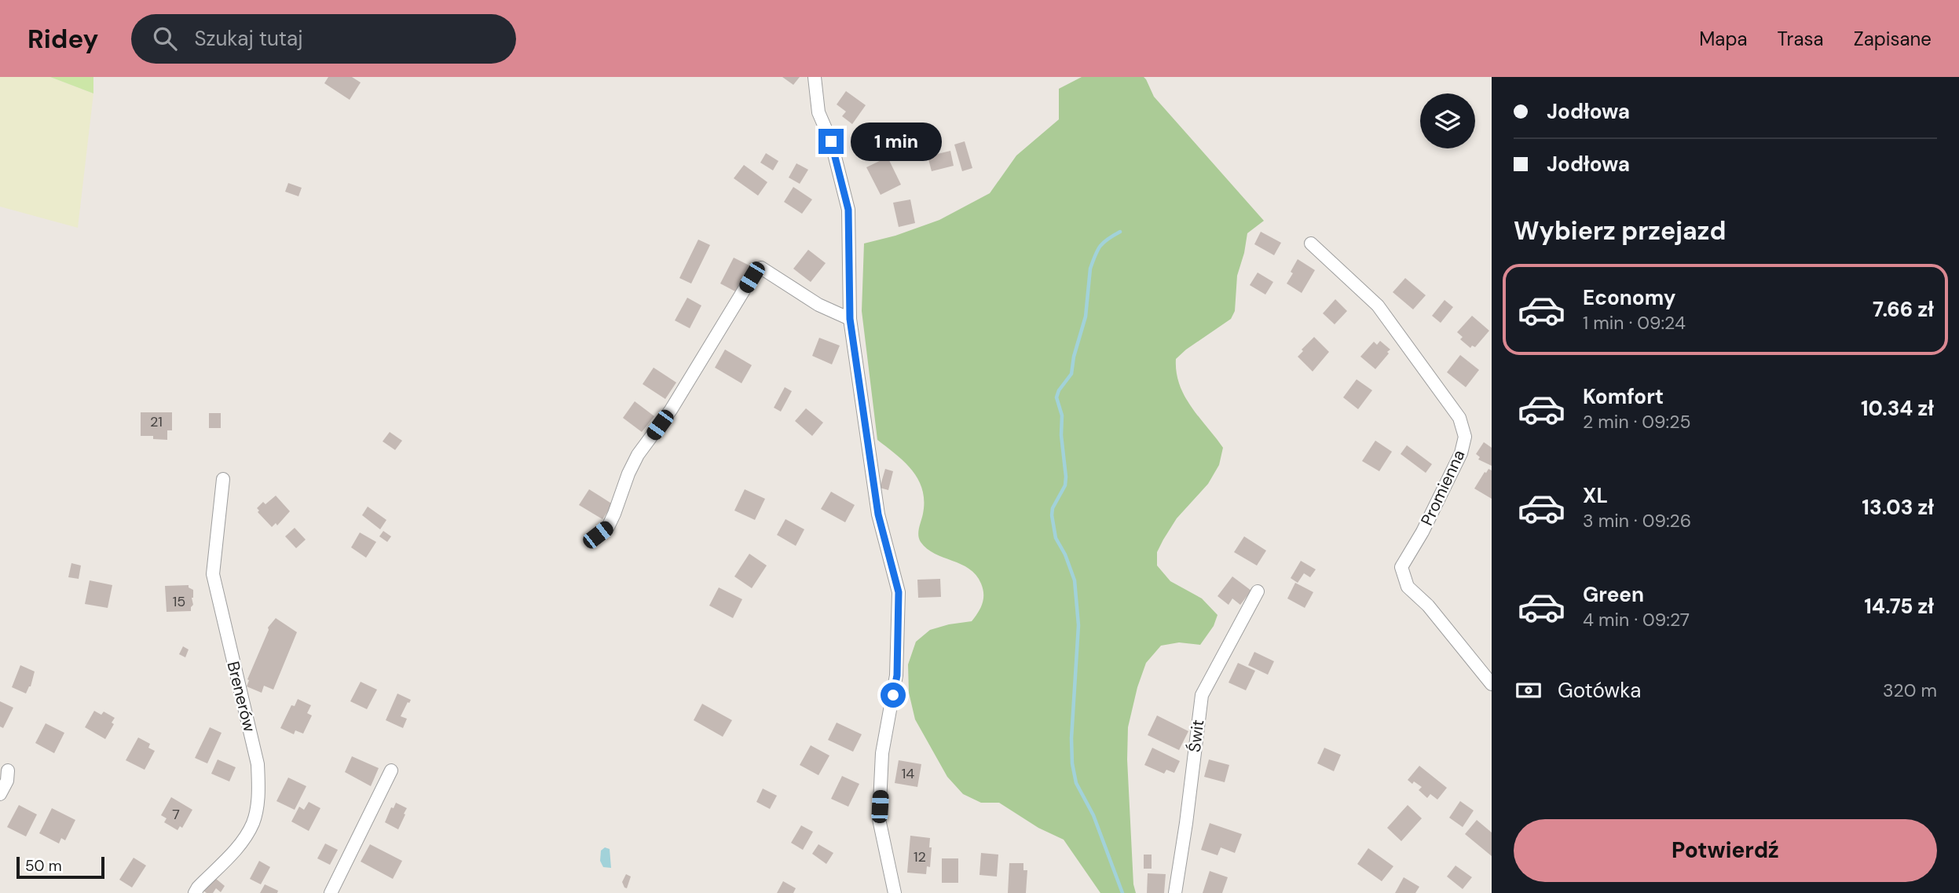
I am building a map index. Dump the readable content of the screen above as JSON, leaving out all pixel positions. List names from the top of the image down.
{
  "streets": {
    "street": ["Promienna", "Brenerów", "Świt"]
  },
  "house_numbers": [
    "21",
    "15",
    "14",
    "7",
    "12"
  ],
  "scale_bar": "50 m",
  "page": {
    "header": "Ridey",
    "search": "Szukaj tutaj",
    "nav": ["Mapa", "Trasa", "Zapisane"],
    "banner": ["Jodłowa", "Jodłowa"],
    "bubble": "1 min",
    "heading": "Wybierz przejazd",
    "list": [
      {
        "name": "Economy",
        "note": "1 min · 09:24",
        "value": "7.66 zł"
      },
      {
        "name": "Komfort",
        "note": "2 min · 09:25",
        "value": "10.34 zł"
      },
      {
        "name": "XL",
        "note": "3 min · 09:26",
        "value": "13.03 zł"
      },
      {
        "name": "Green",
        "note": "4 min · 09:27",
        "value": "14.75 zł"
      }
    ],
    "pay": ["Gotówka", "320 m"],
    "buttons": "Potwierdź",
    "scale": "50 m"
  }
}
